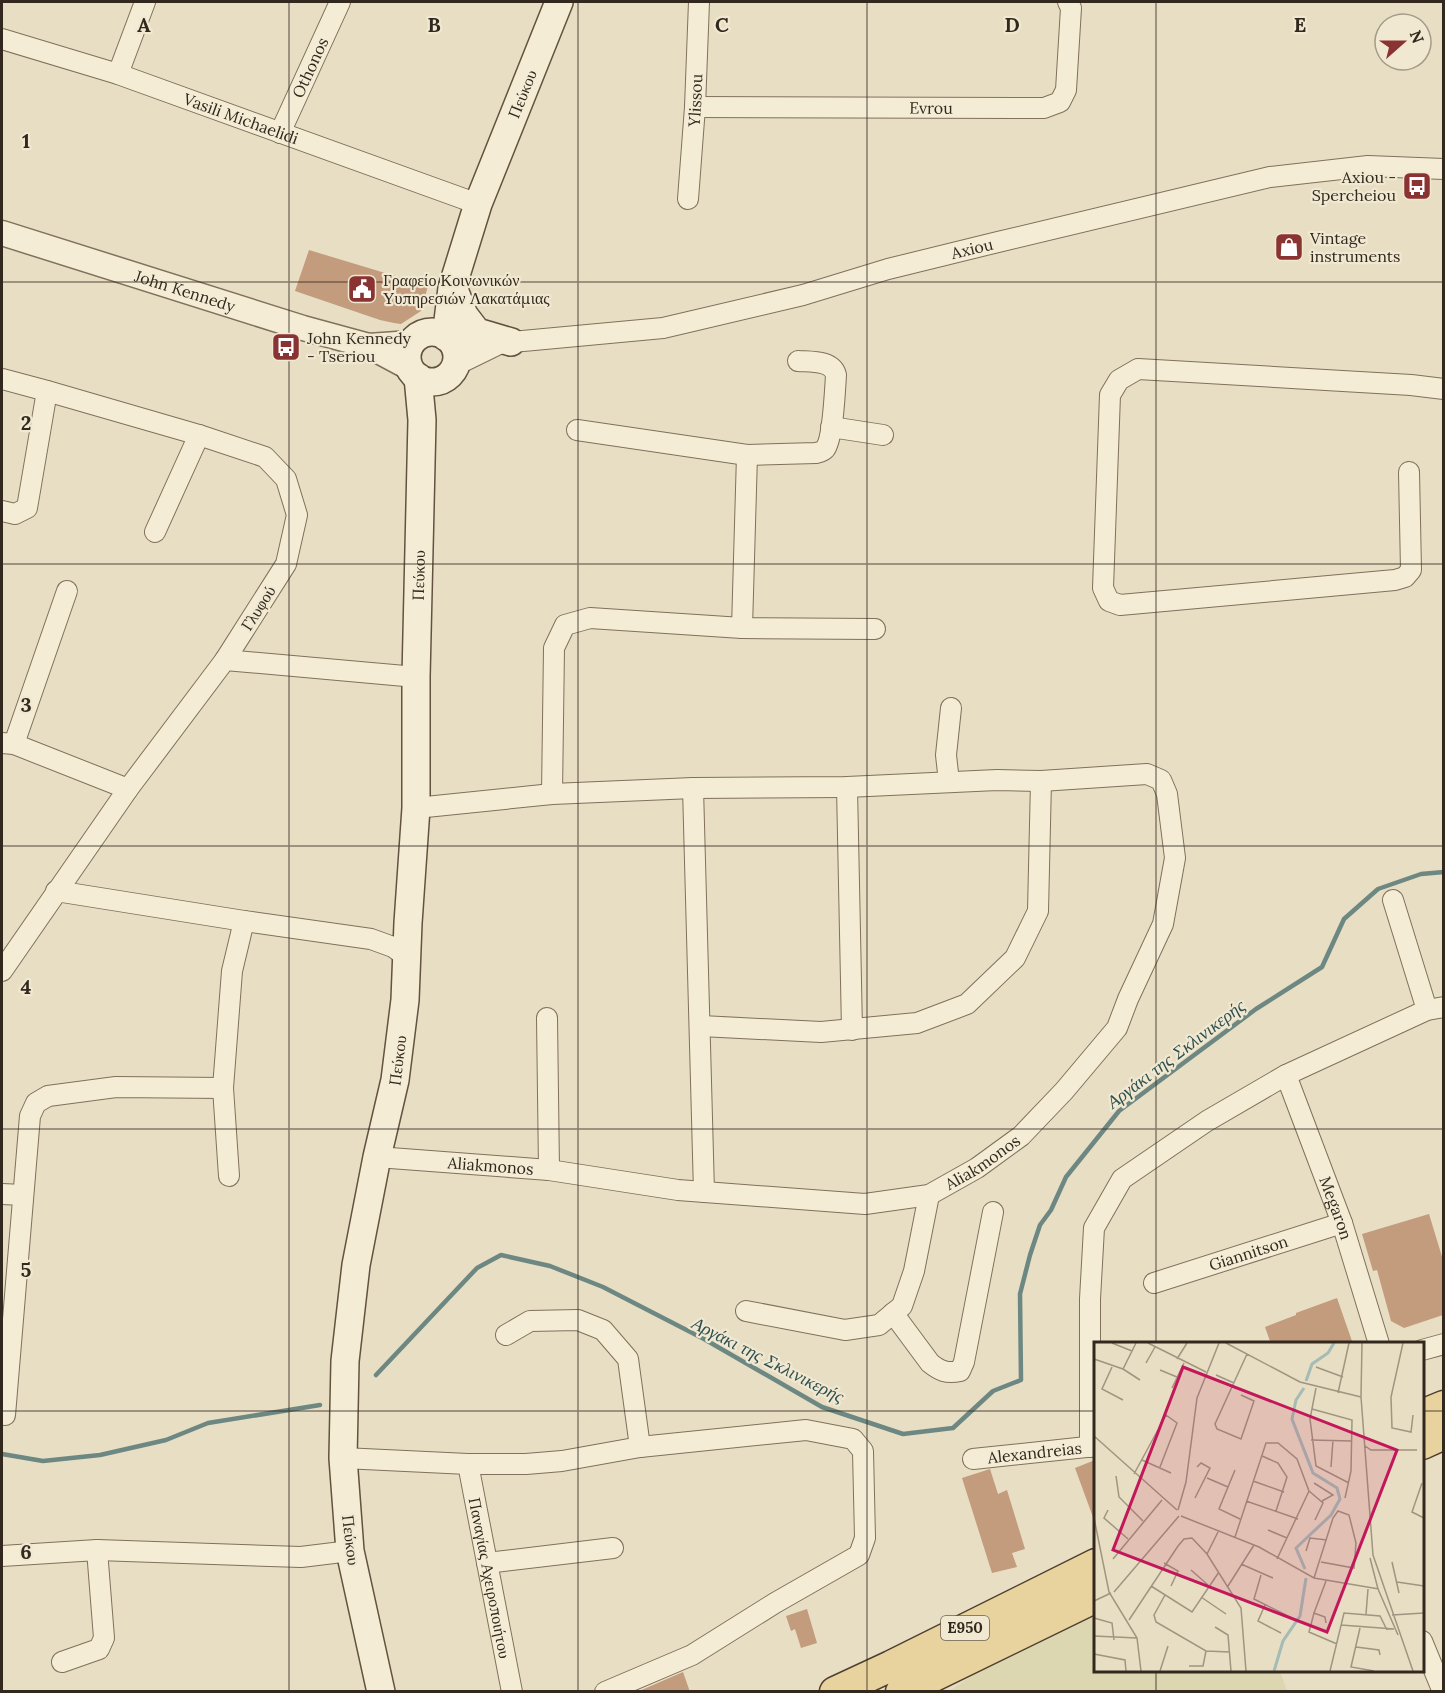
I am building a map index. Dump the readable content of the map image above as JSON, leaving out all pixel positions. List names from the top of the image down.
{
  "streets": {
    "main road": ["Πεύκου", "E950"],
    "street": [
      "Othonos",
      "Ylissou",
      "Evrou",
      "Vasili Michaelidi",
      "Axiou",
      "John Kennedy",
      "Γλυφού",
      "Aliakmonos",
      "Megaron",
      "Giannitson",
      "Alexandreias",
      "Παναγίας Αχειροποιήτου"
    ]
  },
  "crossings": [
    ["Othonos", "Vasili Michaelidi"],
    ["Πεύκου", "Vasili Michaelidi"],
    ["Πεύκου", "Axiou"],
    ["Πεύκου", "John Kennedy"],
    ["Πεύκου", "Aliakmonos"],
    ["Ylissou", "Evrou"],
    ["Axiou", "John Kennedy"],
    ["Megaron", "Giannitson"]
  ],
  "water": ["Αργάκι της Σκλινικερής"],
  "places": {
    "bus stop": ["Axiou - Spercheiou", "John Kennedy - Tseriou"],
    "shop": ["Vintage instruments"],
    "public building": ["Γραφείο Κοινωνικών Υυπηρεσιών Λακατάμιας"]
  },
  "north": "right",
  "grid": {
    "columns": [
      "A",
      "B",
      "C",
      "D",
      "E"
    ],
    "rows": [
      "1",
      "2",
      "3",
      "4",
      "5",
      "6"
    ]
  }
}
